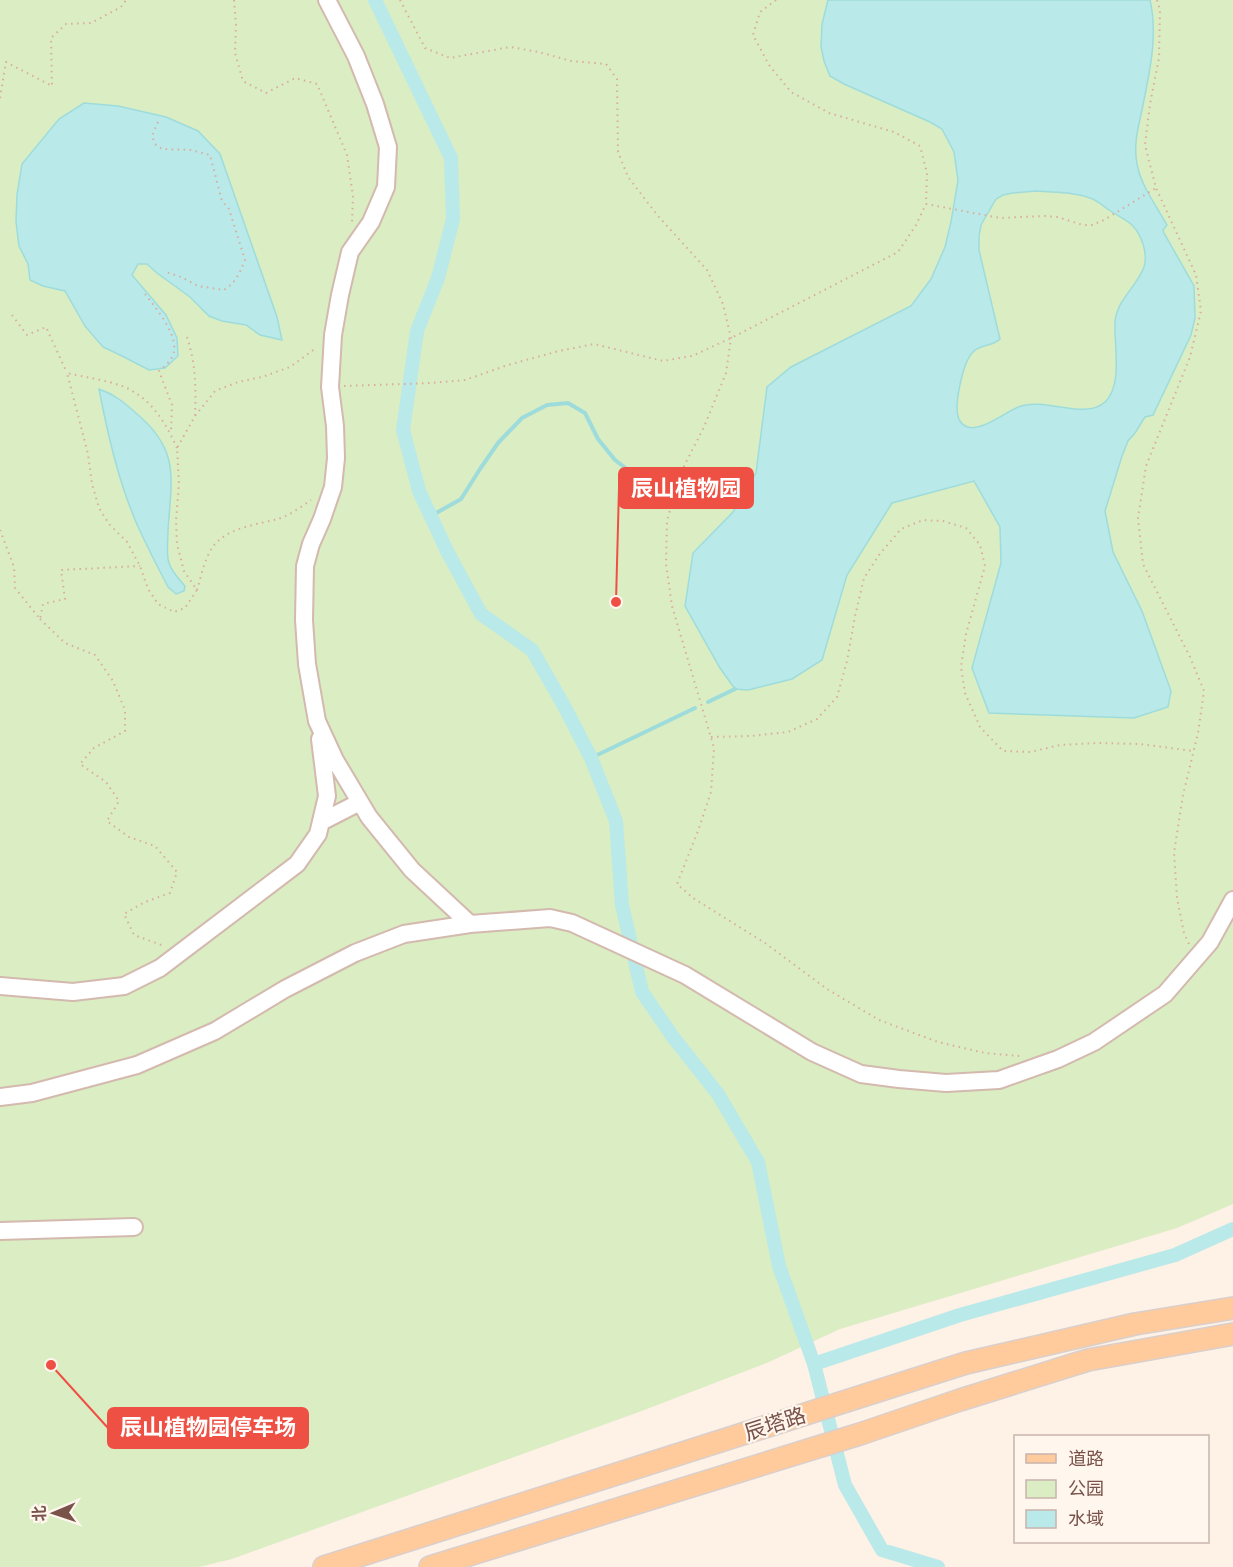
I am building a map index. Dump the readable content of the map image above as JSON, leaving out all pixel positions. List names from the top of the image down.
{
  "streets": {
    "main road": ["辰塔路"]
  },
  "places": ["辰山植物园", "辰山植物园停车场"],
  "legend": ["道路", "公园", "水域"],
  "north": "left"
}
